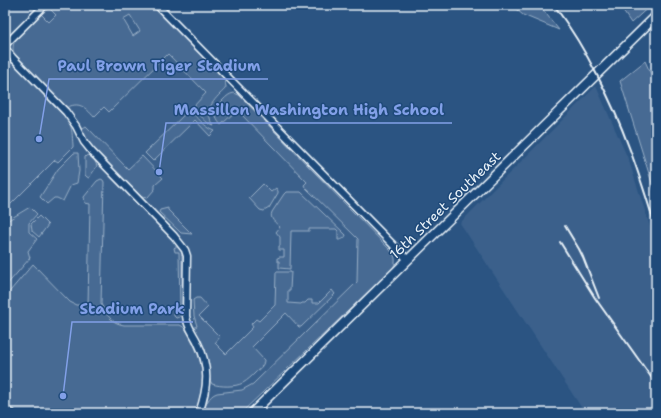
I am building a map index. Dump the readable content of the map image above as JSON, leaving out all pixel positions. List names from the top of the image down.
{
  "streets": {
    "street": ["16th Street Southeast"]
  },
  "places": ["Paul Brown Tiger Stadium", "Massillon Washington High School", "Stadium Park"]
}
